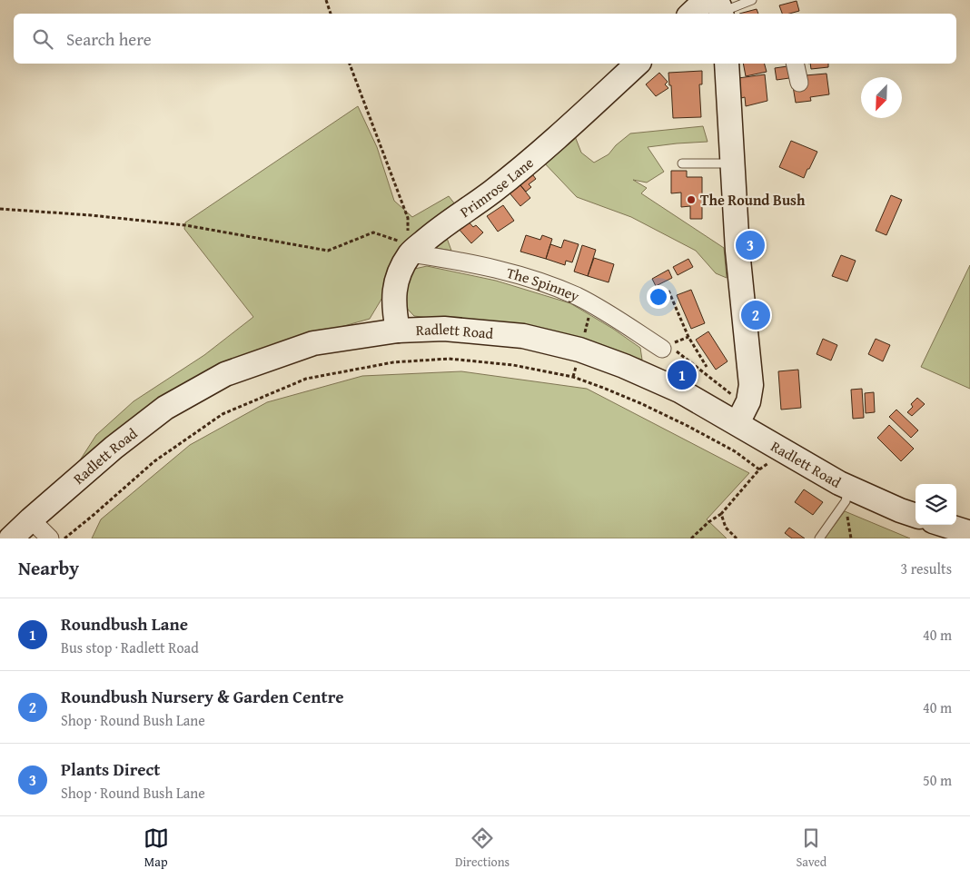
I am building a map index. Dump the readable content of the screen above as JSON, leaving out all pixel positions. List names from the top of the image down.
{
  "streets": {
    "main road": ["Primrose Lane", "Radlett Road"],
    "street": ["The Spinney"]
  },
  "crossings": [
    ["Primrose Lane", "The Spinney"],
    ["Primrose Lane", "Radlett Road"]
  ],
  "places": ["The Round Bush"],
  "north": "bottom left",
  "page": {
    "search": "Search here",
    "pins": ["3", "2", "1"],
    "heading": ["Nearby", "3 results"],
    "list": [
      {
        "mark": "1",
        "name": "Roundbush Lane",
        "note": "Bus stop · Radlett Road",
        "value": "40 m"
      },
      {
        "mark": "2",
        "name": "Roundbush Nursery & Garden Centre",
        "note": "Shop · Round Bush Lane",
        "value": "40 m"
      },
      {
        "mark": "3",
        "name": "Plants Direct",
        "note": "Shop · Round Bush Lane",
        "value": "50 m"
      }
    ],
    "nav": ["Map", "Directions", "Saved"]
  }
}
